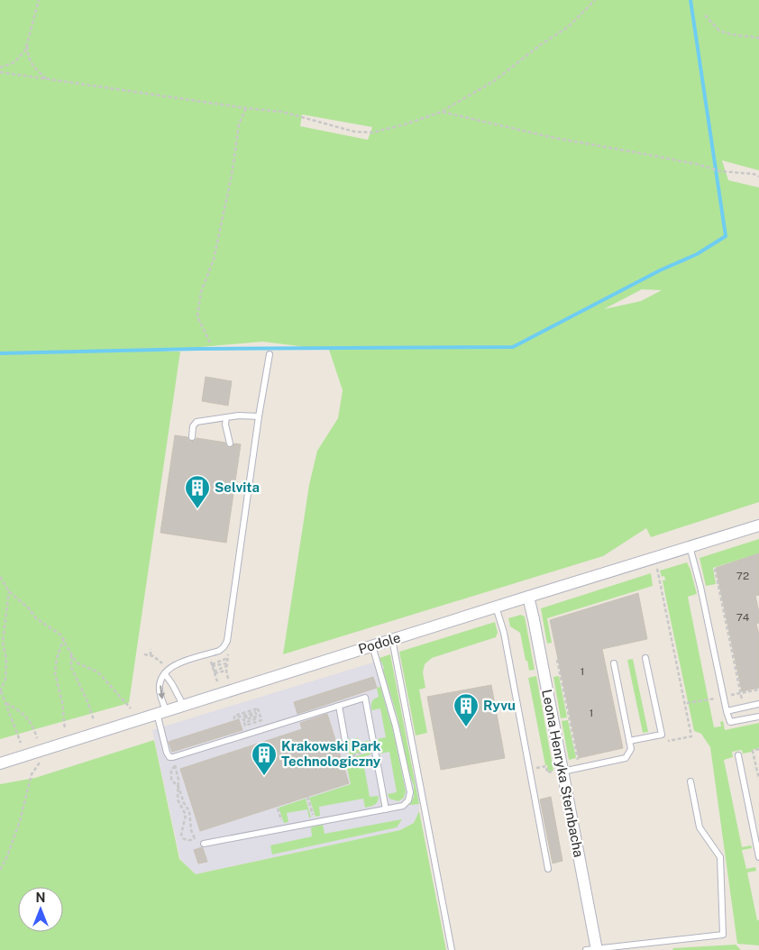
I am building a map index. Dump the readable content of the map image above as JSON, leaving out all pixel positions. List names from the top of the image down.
{
  "streets": {
    "street": ["Podole", "Leona Henryka Sternbacha"]
  },
  "crossings": [
    ["Podole", "Leona Henryka Sternbacha"]
  ],
  "places": {
    "building": ["Selvita", "Ryvu", "Krakowski Park Technologiczny"]
  },
  "house_numbers": [
    "72",
    "74",
    "1",
    "1"
  ],
  "north": "top"
}
